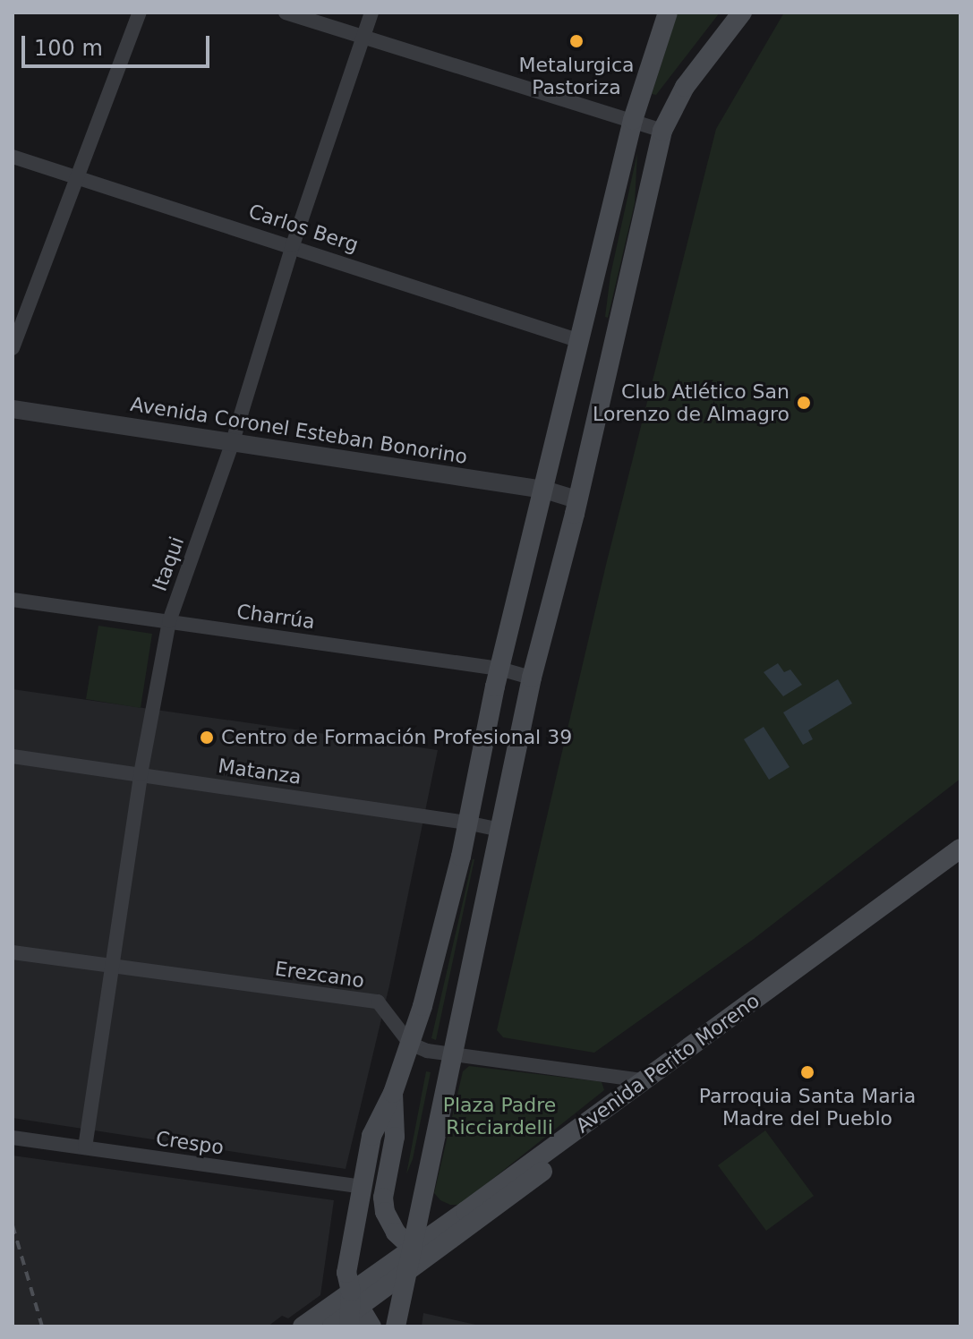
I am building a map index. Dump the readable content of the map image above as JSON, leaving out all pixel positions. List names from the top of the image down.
{
  "streets": {
    "main road": ["Avenida Perito Moreno"],
    "street": [
      "Carlos Berg",
      "Avenida Coronel Esteban Bonorino",
      "Itaqui",
      "Charrúa",
      "Matanza",
      "Erezcano",
      "Crespo"
    ]
  },
  "crossings": [
    ["Carlos Berg", "Itaqui"],
    ["Avenida Coronel Esteban Bonorino", "Itaqui"],
    ["Itaqui", "Charrúa"],
    ["Itaqui", "Matanza"],
    ["Itaqui", "Erezcano"],
    ["Itaqui", "Crespo"]
  ],
  "parks": ["Plaza Padre Ricciardelli"],
  "places": [
    "Metalurgica Pastoriza",
    "Club Atlético San Lorenzo de Almagro",
    "Centro de Formación Profesional 39",
    "Parroquia Santa Maria Madre del Pueblo"
  ],
  "scale_bar": "100 m"
}
